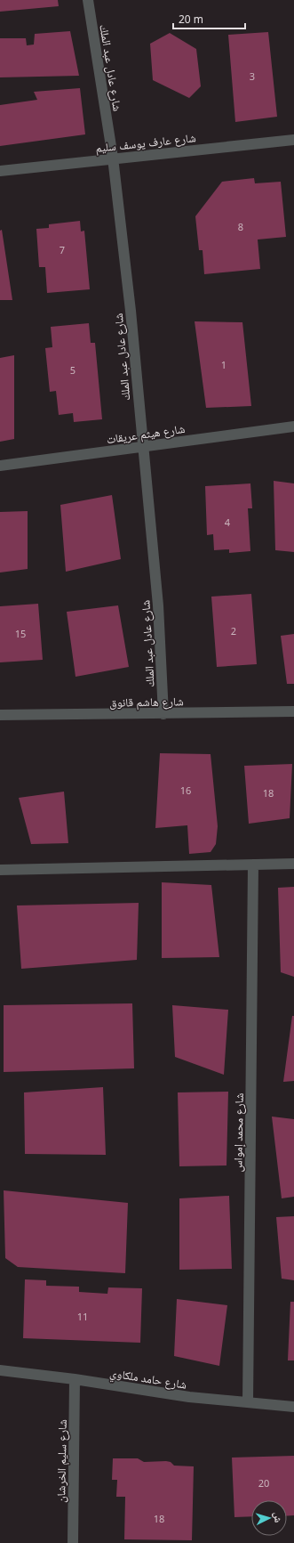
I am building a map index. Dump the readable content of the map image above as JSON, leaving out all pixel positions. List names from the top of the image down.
{
  "streets": {
    "street": [
      "شارع عادل عبد الملك",
      "شارع عارف يوسف سليم",
      "شارع هيثم عريقات",
      "شارع هاشم قانوق",
      "شارع محمد إمواس",
      "شارع حامد ملكاوي",
      "شارع سليم الخرشان"
    ]
  },
  "crossings": [
    ["شارع عادل عبد الملك", "شارع عارف يوسف سليم"],
    ["شارع عادل عبد الملك", "شارع هيثم عريقات"],
    ["شارع عادل عبد الملك", "شارع هاشم قانوق"],
    ["شارع محمد إمواس", "شارع حامد ملكاوي"],
    ["شارع حامد ملكاوي", "شارع سليم الخرشان"]
  ],
  "house_numbers": [
    "3",
    "8",
    "7",
    "1",
    "5",
    "4",
    "2",
    "15",
    "16",
    "18",
    "11",
    "20",
    "18"
  ],
  "scale_bar": "20 m",
  "north": "right"
}
